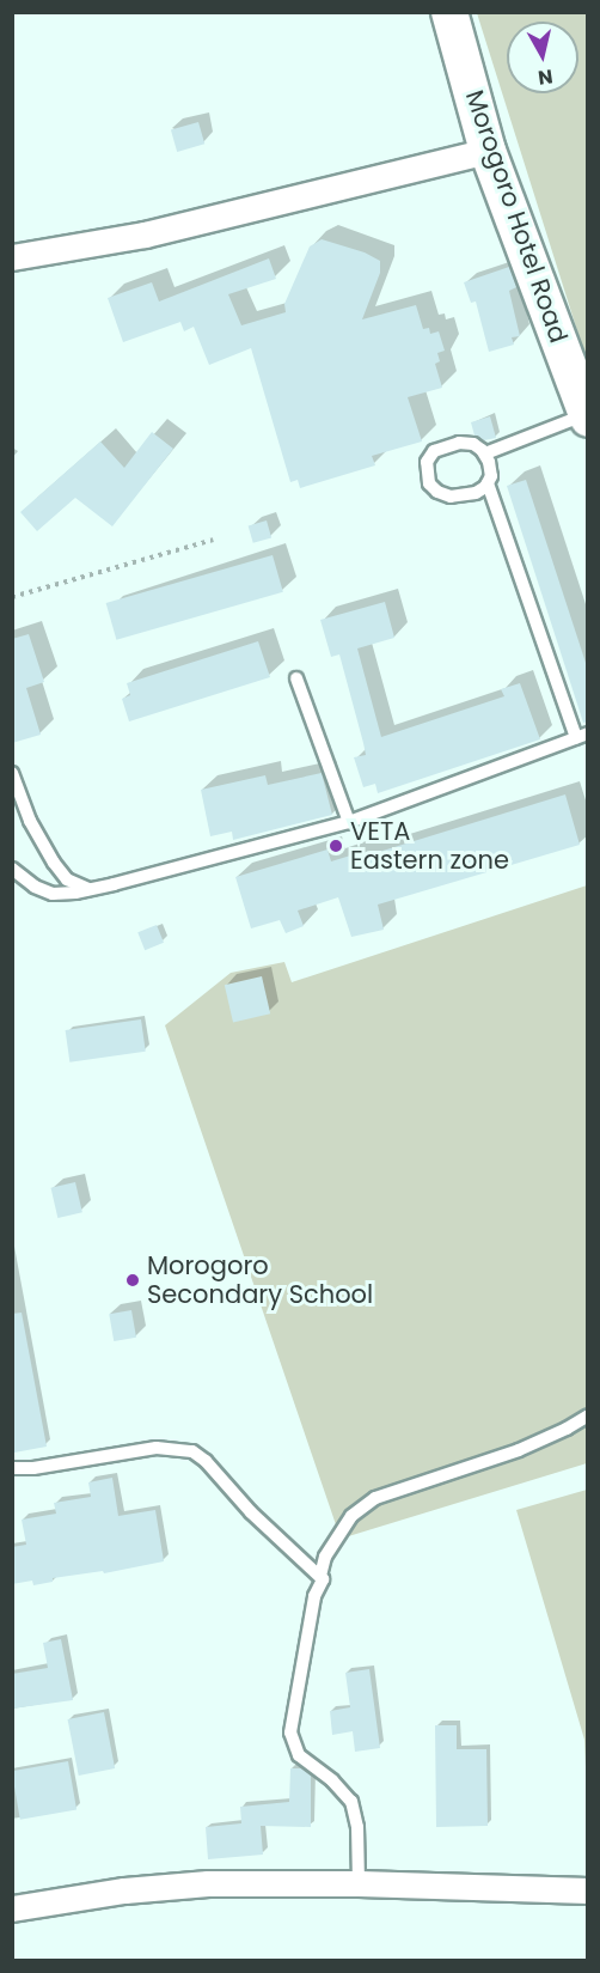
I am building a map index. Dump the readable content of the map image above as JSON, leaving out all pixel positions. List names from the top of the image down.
{
  "streets": {
    "street": ["Morogoro Hotel Road"]
  },
  "places": ["VETA Eastern zone", "Morogoro Secondary School"],
  "north": "bottom"
}
